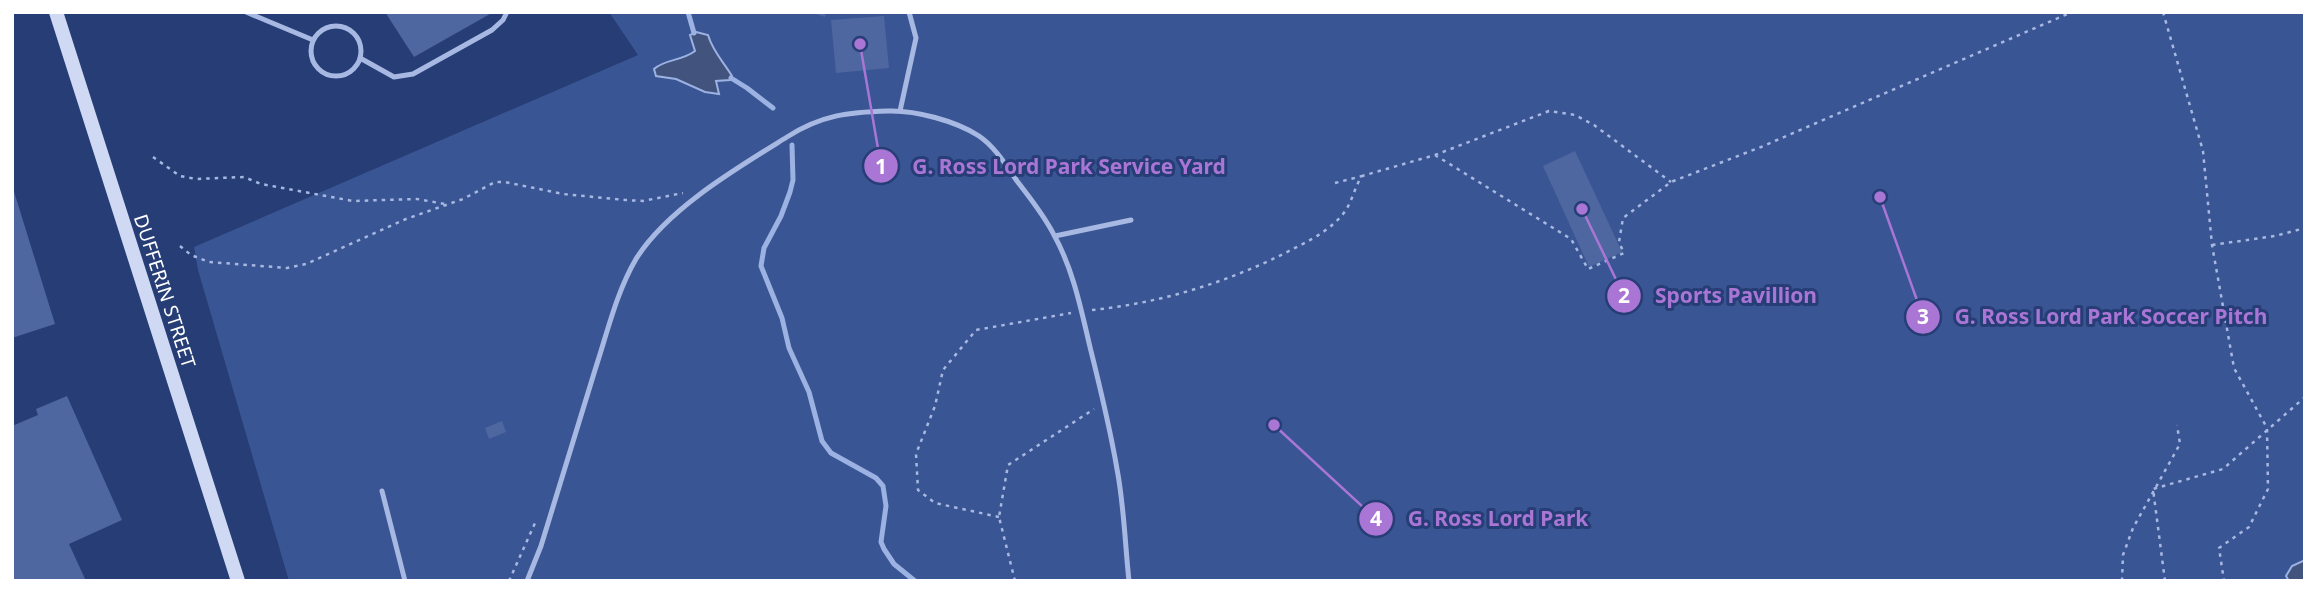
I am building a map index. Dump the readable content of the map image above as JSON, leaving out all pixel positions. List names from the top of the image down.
{
  "streets": {
    "main road": ["DUFFERIN STREET"]
  },
  "places": [
    "G. Ross Lord Park Service Yard",
    "G. Ross Lord Park Soccer Pitch",
    "Sports Pavillion",
    "G. Ross Lord Park"
  ]
}
